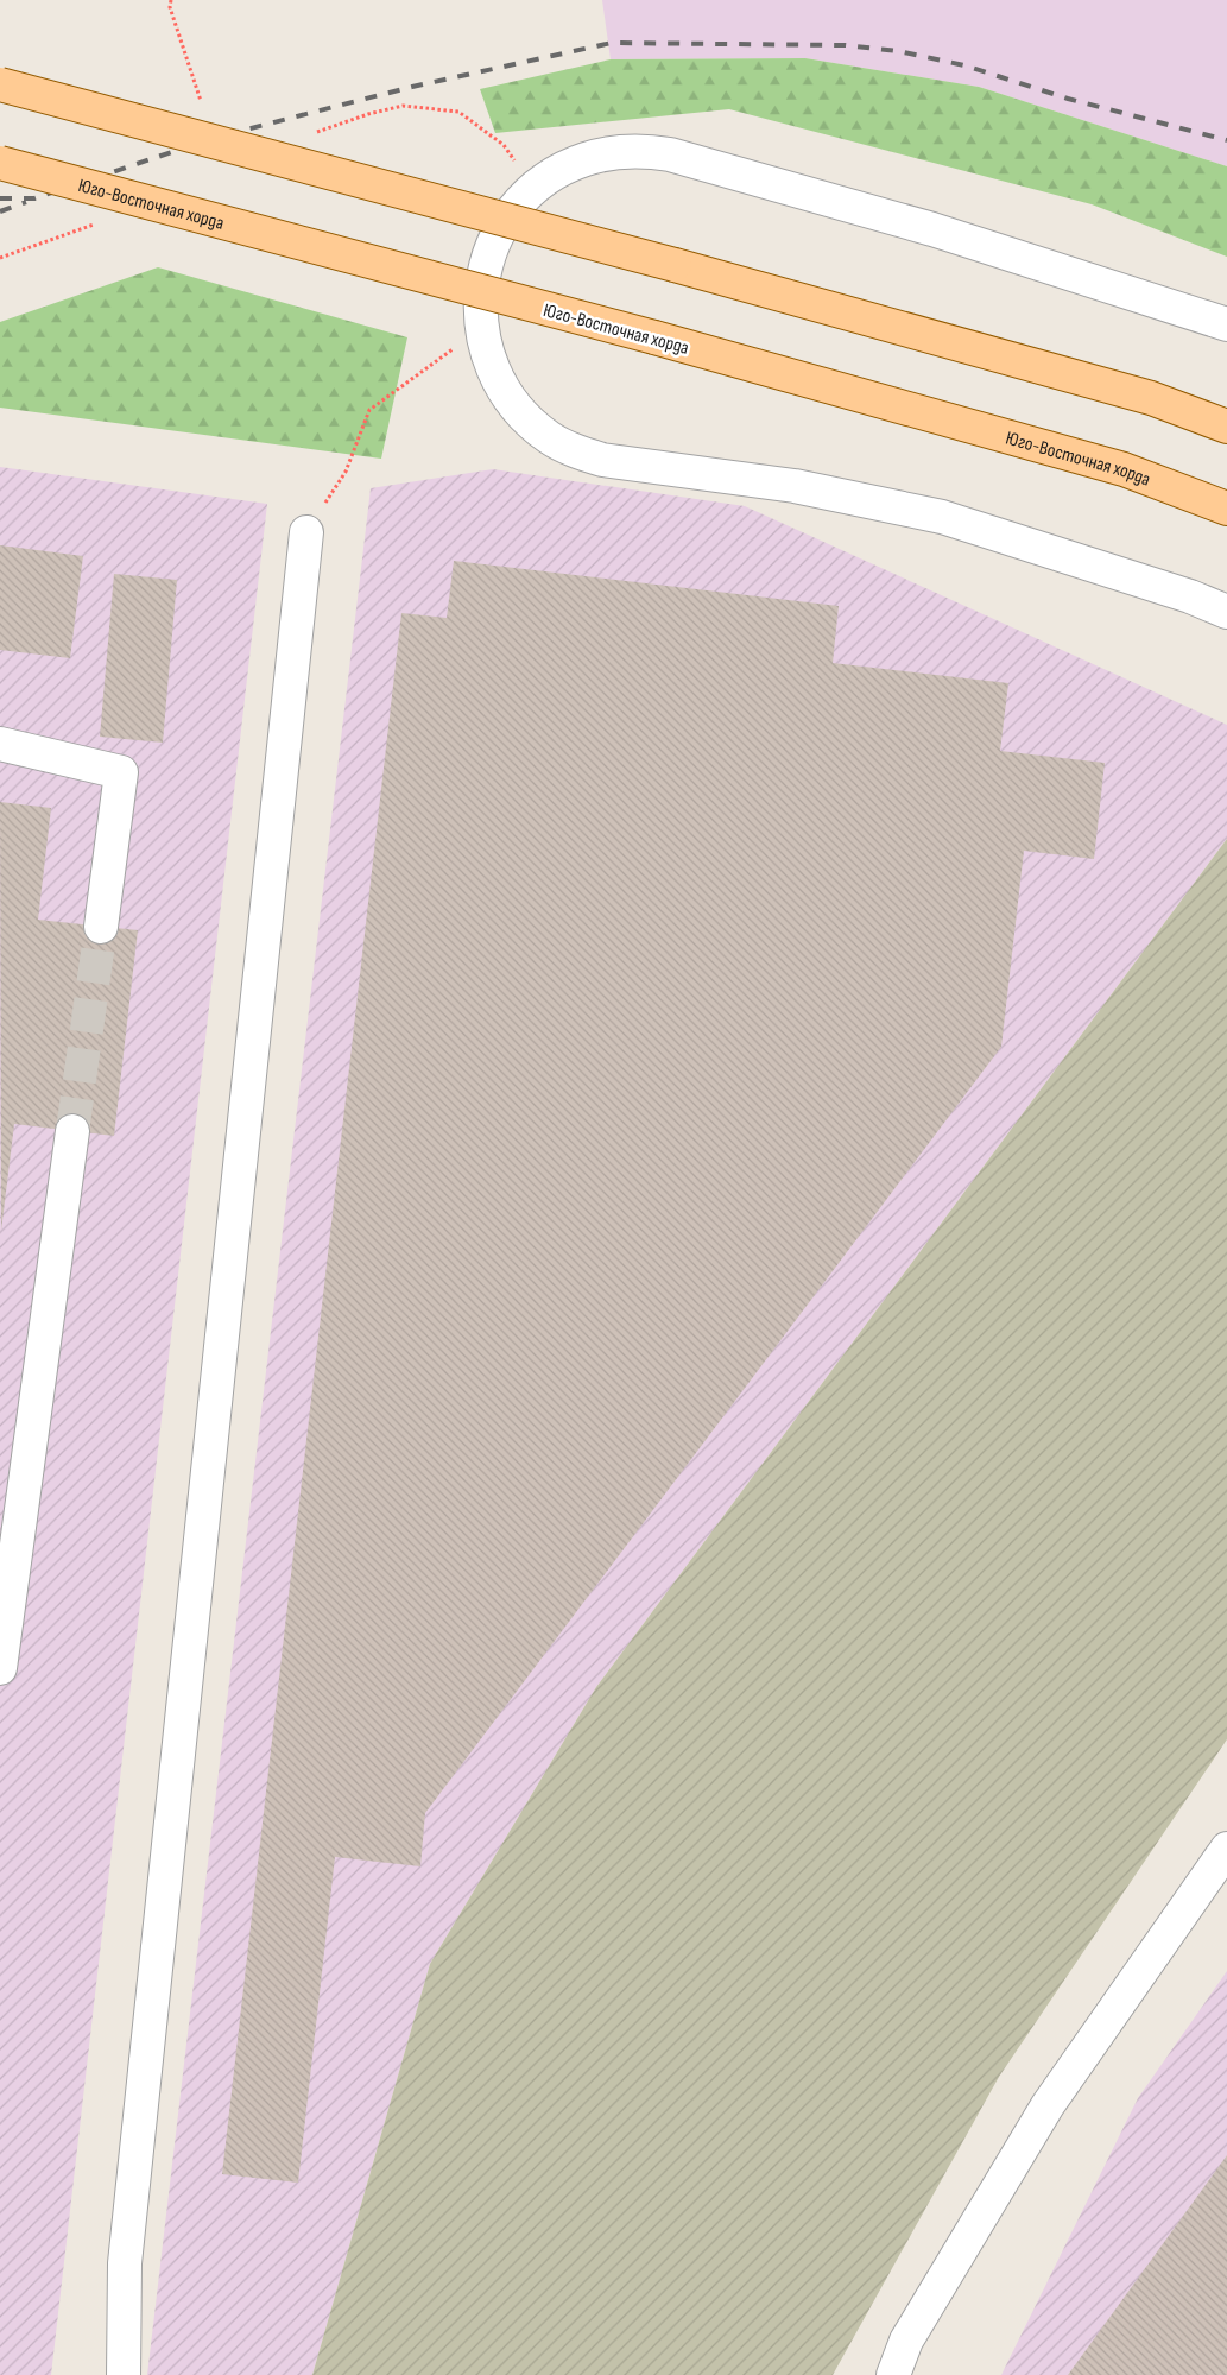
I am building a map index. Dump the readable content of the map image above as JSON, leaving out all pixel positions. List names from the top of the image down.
{
  "streets": {
    "main road": ["Юго-Восточная хорда"]
  }
}
